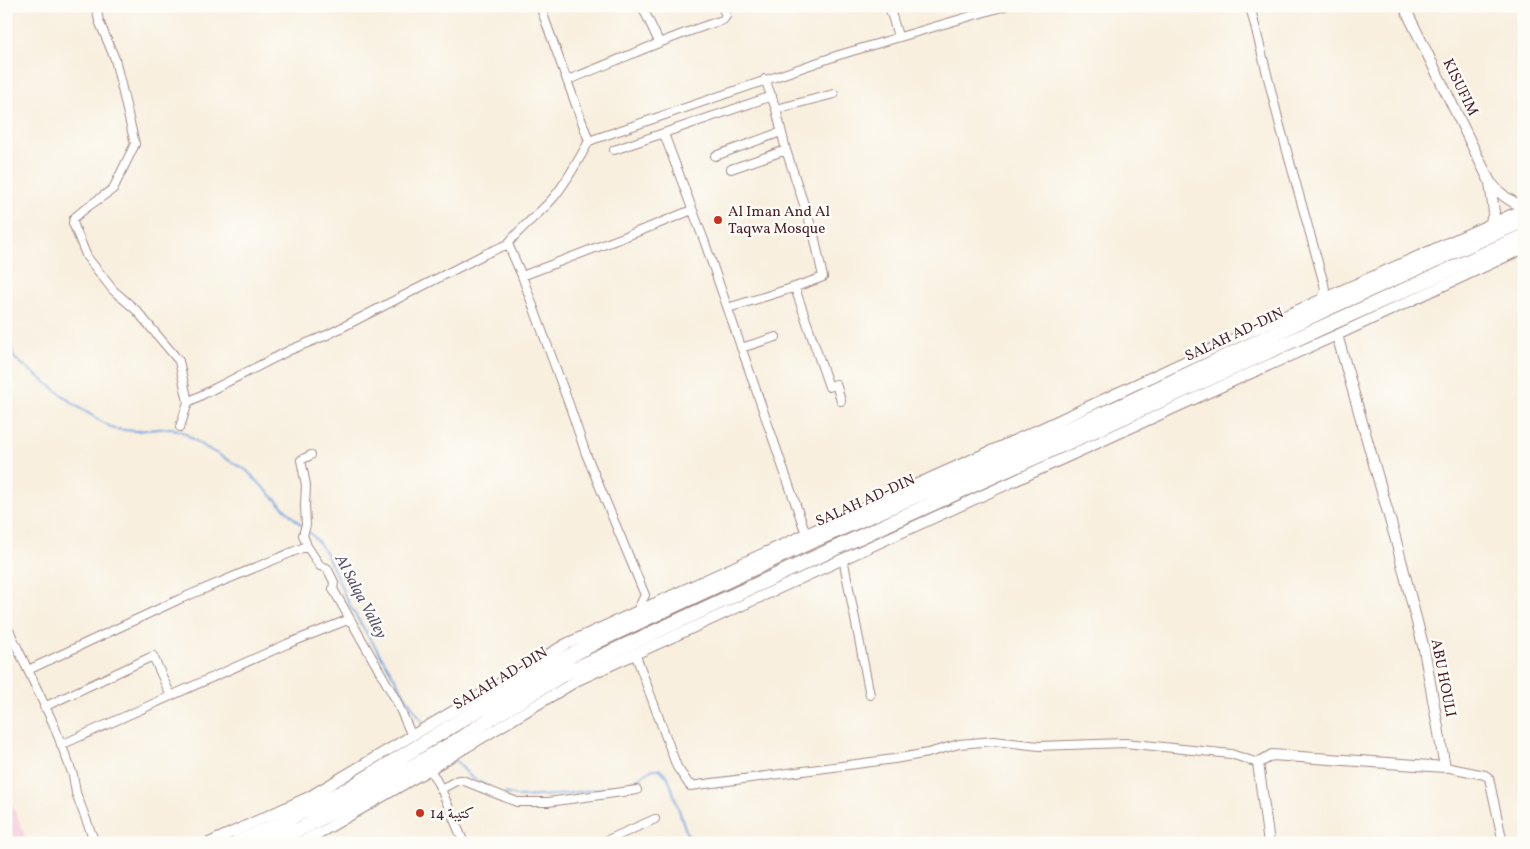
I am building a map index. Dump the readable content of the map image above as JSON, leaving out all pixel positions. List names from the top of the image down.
{
  "streets": {
    "highway": ["SALAH AD-DIN"],
    "main road": ["KISUFIM", "ABU HOULI"]
  },
  "water": ["Al Salqa Valley"],
  "places": ["Al Iman And Al Taqwa Mosque", "كتيبة 14"]
}
